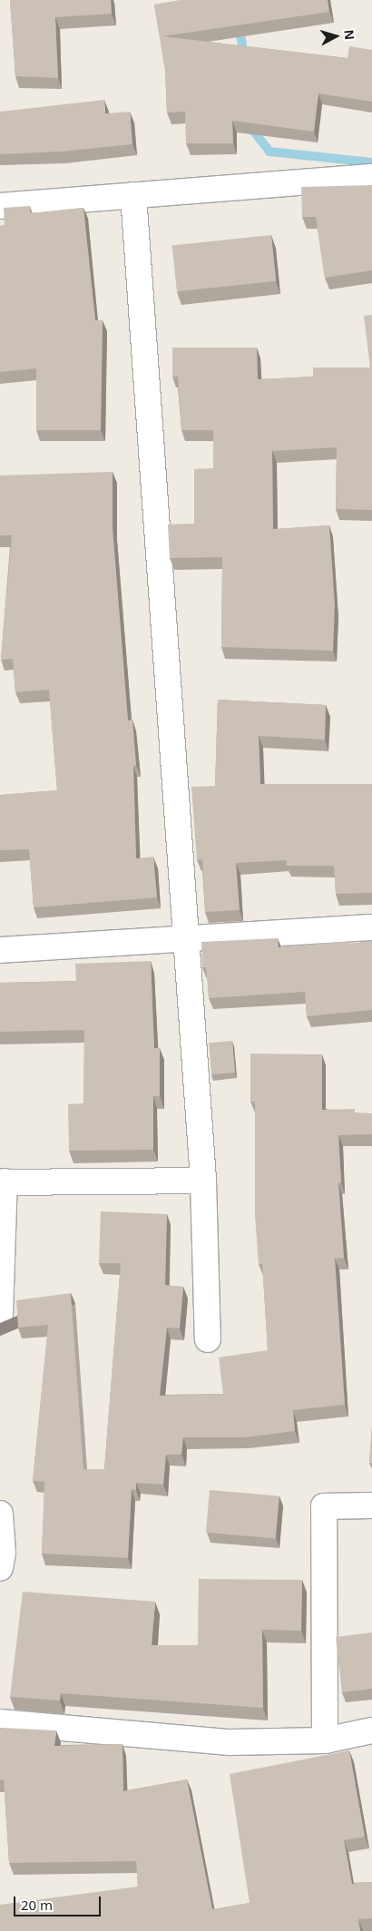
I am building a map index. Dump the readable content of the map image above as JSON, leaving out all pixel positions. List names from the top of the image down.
{
  "scale_bar": "20 m",
  "north": "right"
}
